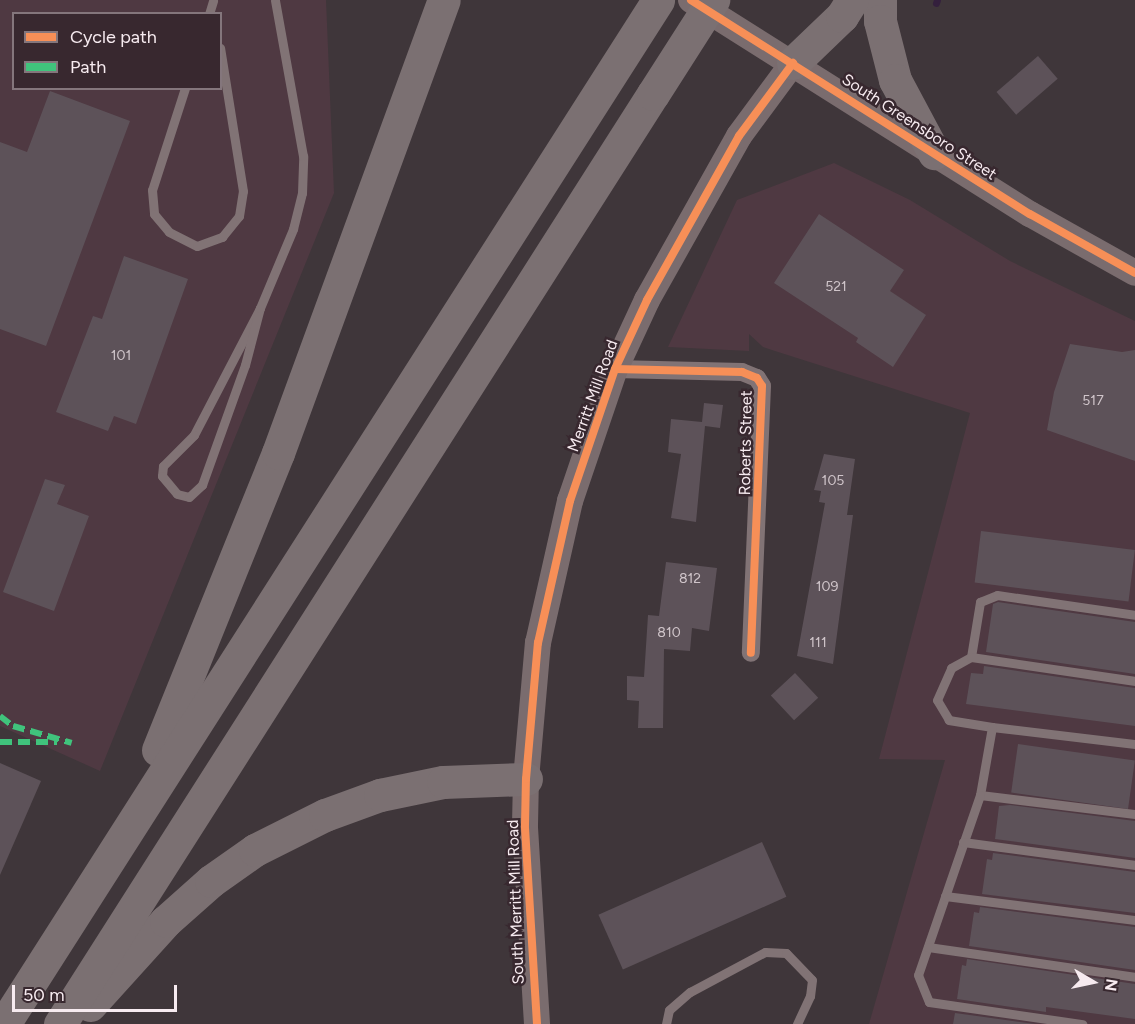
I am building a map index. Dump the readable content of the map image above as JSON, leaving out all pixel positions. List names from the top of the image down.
{
  "streets": {
    "street": [
      "South Greensboro Street",
      "Merritt Mill Road",
      "Roberts Street",
      "South Merritt Mill Road"
    ]
  },
  "crossings": [
    ["South Greensboro Street", "Merritt Mill Road"],
    ["Merritt Mill Road", "Roberts Street"],
    ["Merritt Mill Road", "South Merritt Mill Road"]
  ],
  "house_numbers": [
    "521",
    "101",
    "517",
    "105",
    "812",
    "109",
    "810",
    "111"
  ],
  "legend": ["Cycle path", "Path"],
  "scale_bar": "50 m",
  "north": "right"
}
